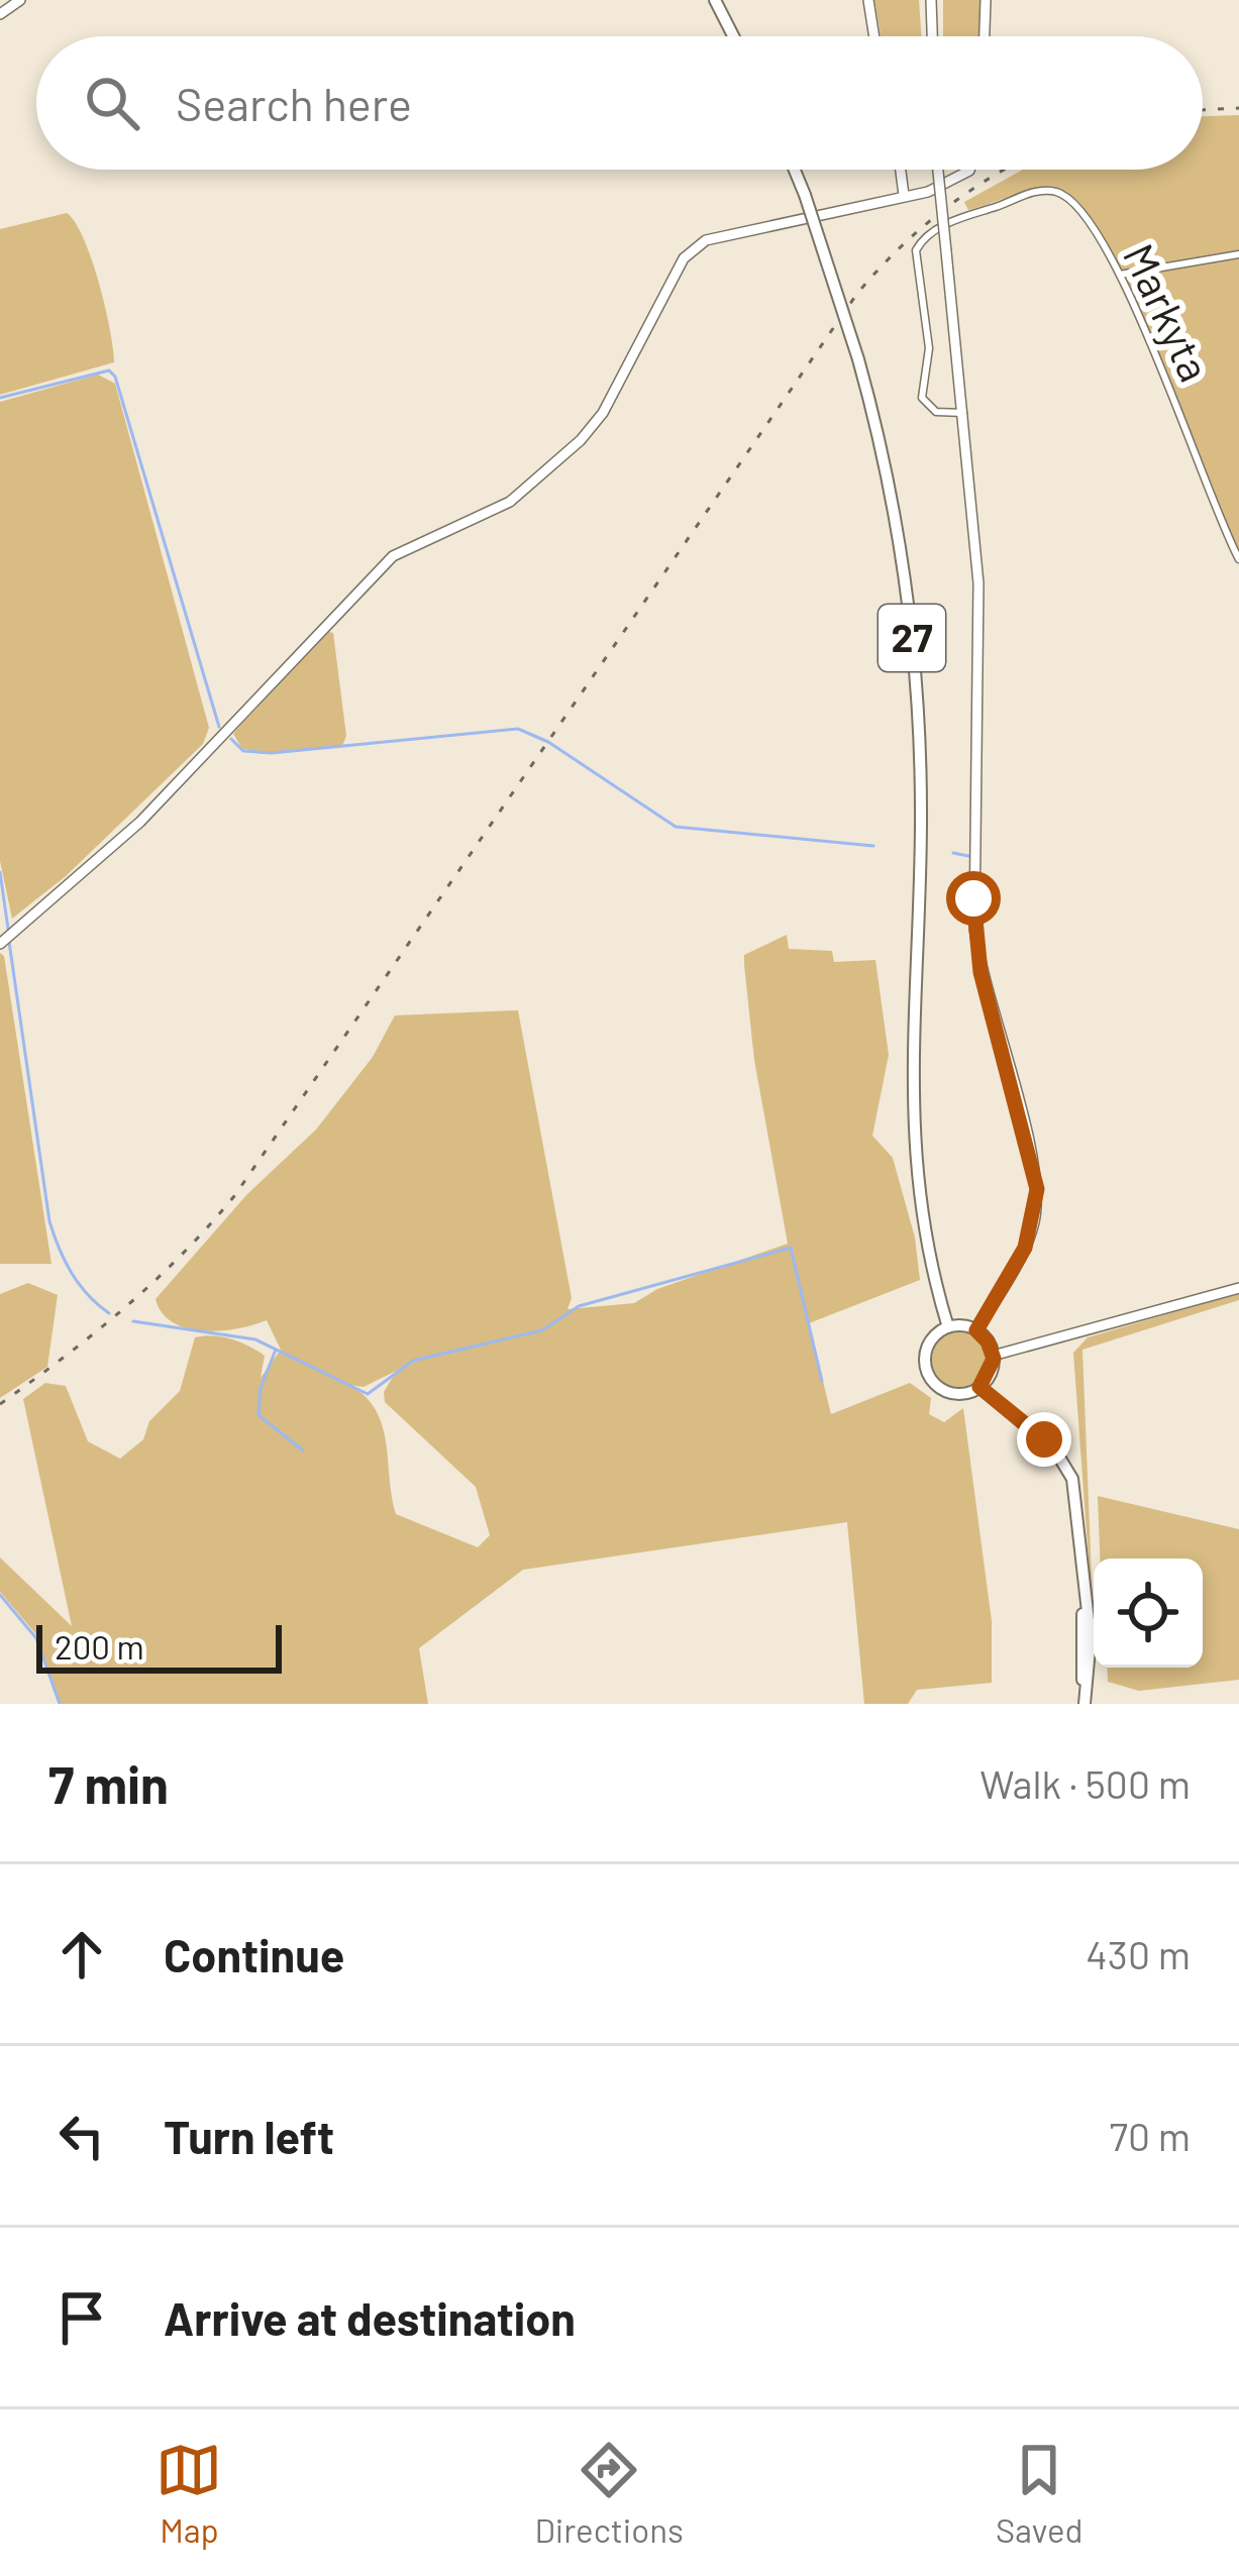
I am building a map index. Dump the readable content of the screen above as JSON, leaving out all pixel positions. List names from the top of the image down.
{
  "streets": {
    "main road": ["27"],
    "street": ["Markyta"]
  },
  "scale_bar": "200 m",
  "page": {
    "search": "Search here",
    "scale": "200 m",
    "heading": ["7 min", "Walk · 500 m"],
    "list": [
      ["Continue", "430 m"],
      ["Turn left", "70 m"],
      "Arrive at destination"
    ],
    "nav": ["Map", "Directions", "Saved"]
  }
}
